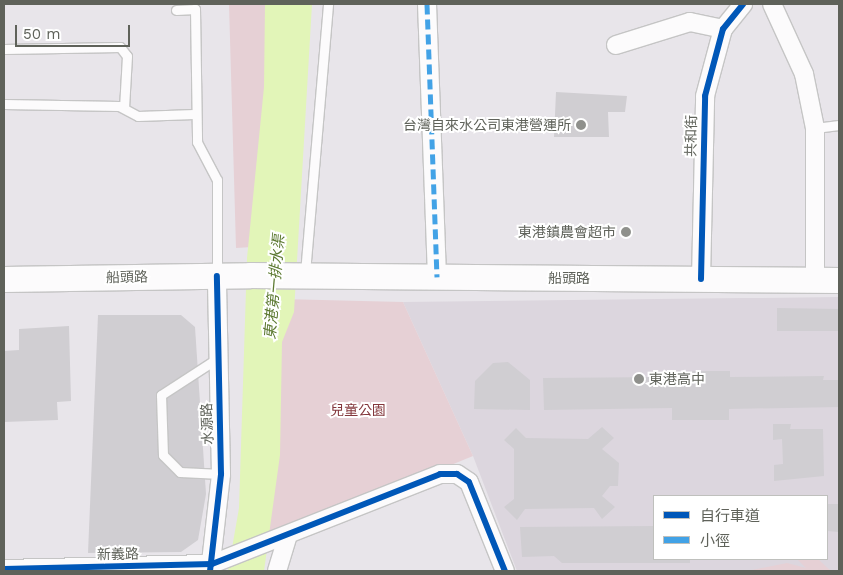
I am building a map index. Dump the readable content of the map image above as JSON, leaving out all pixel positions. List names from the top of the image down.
{
  "streets": {
    "main road": ["船頭路"],
    "street": ["共和街", "水源路", "新義路"]
  },
  "crossings": [
    ["共和街", "船頭路"],
    ["船頭路", "水源路"],
    ["水源路", "新義路"]
  ],
  "water": ["東港第一排水渠"],
  "parks": ["兒童公園"],
  "places": ["台灣自來水公司東港營運所", "東港鎮農會超市", "東港高中"],
  "legend": ["自行車道", "小徑"],
  "scale_bar": "50 m"
}
